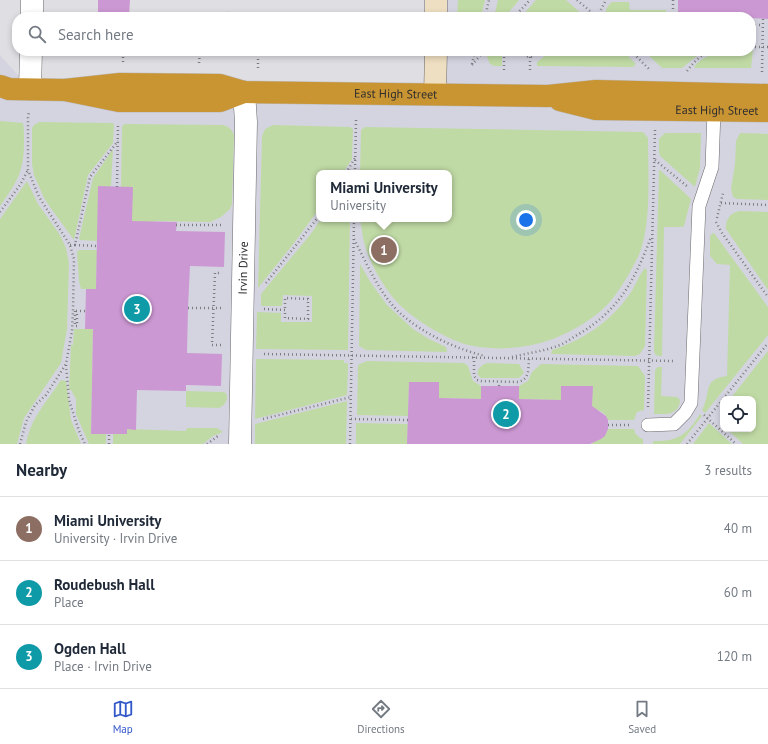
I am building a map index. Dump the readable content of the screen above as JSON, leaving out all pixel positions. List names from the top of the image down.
{
  "streets": {
    "highway": ["East High Street"],
    "street": ["Irvin Drive"]
  },
  "crossings": [
    ["East High Street", "Irvin Drive"]
  ],
  "page": {
    "search": "Search here",
    "popup": ["Miami University", "University"],
    "pins": ["1", "3", "2"],
    "heading": ["Nearby", "3 results"],
    "list": [
      {
        "mark": "1",
        "name": "Miami University",
        "note": "University · Irvin Drive",
        "value": "40 m"
      },
      {
        "mark": "2",
        "name": "Roudebush Hall",
        "note": "Place",
        "value": "60 m"
      },
      {
        "mark": "3",
        "name": "Ogden Hall",
        "note": "Place · Irvin Drive",
        "value": "120 m"
      }
    ],
    "nav": ["Map", "Directions", "Saved"]
  }
}
